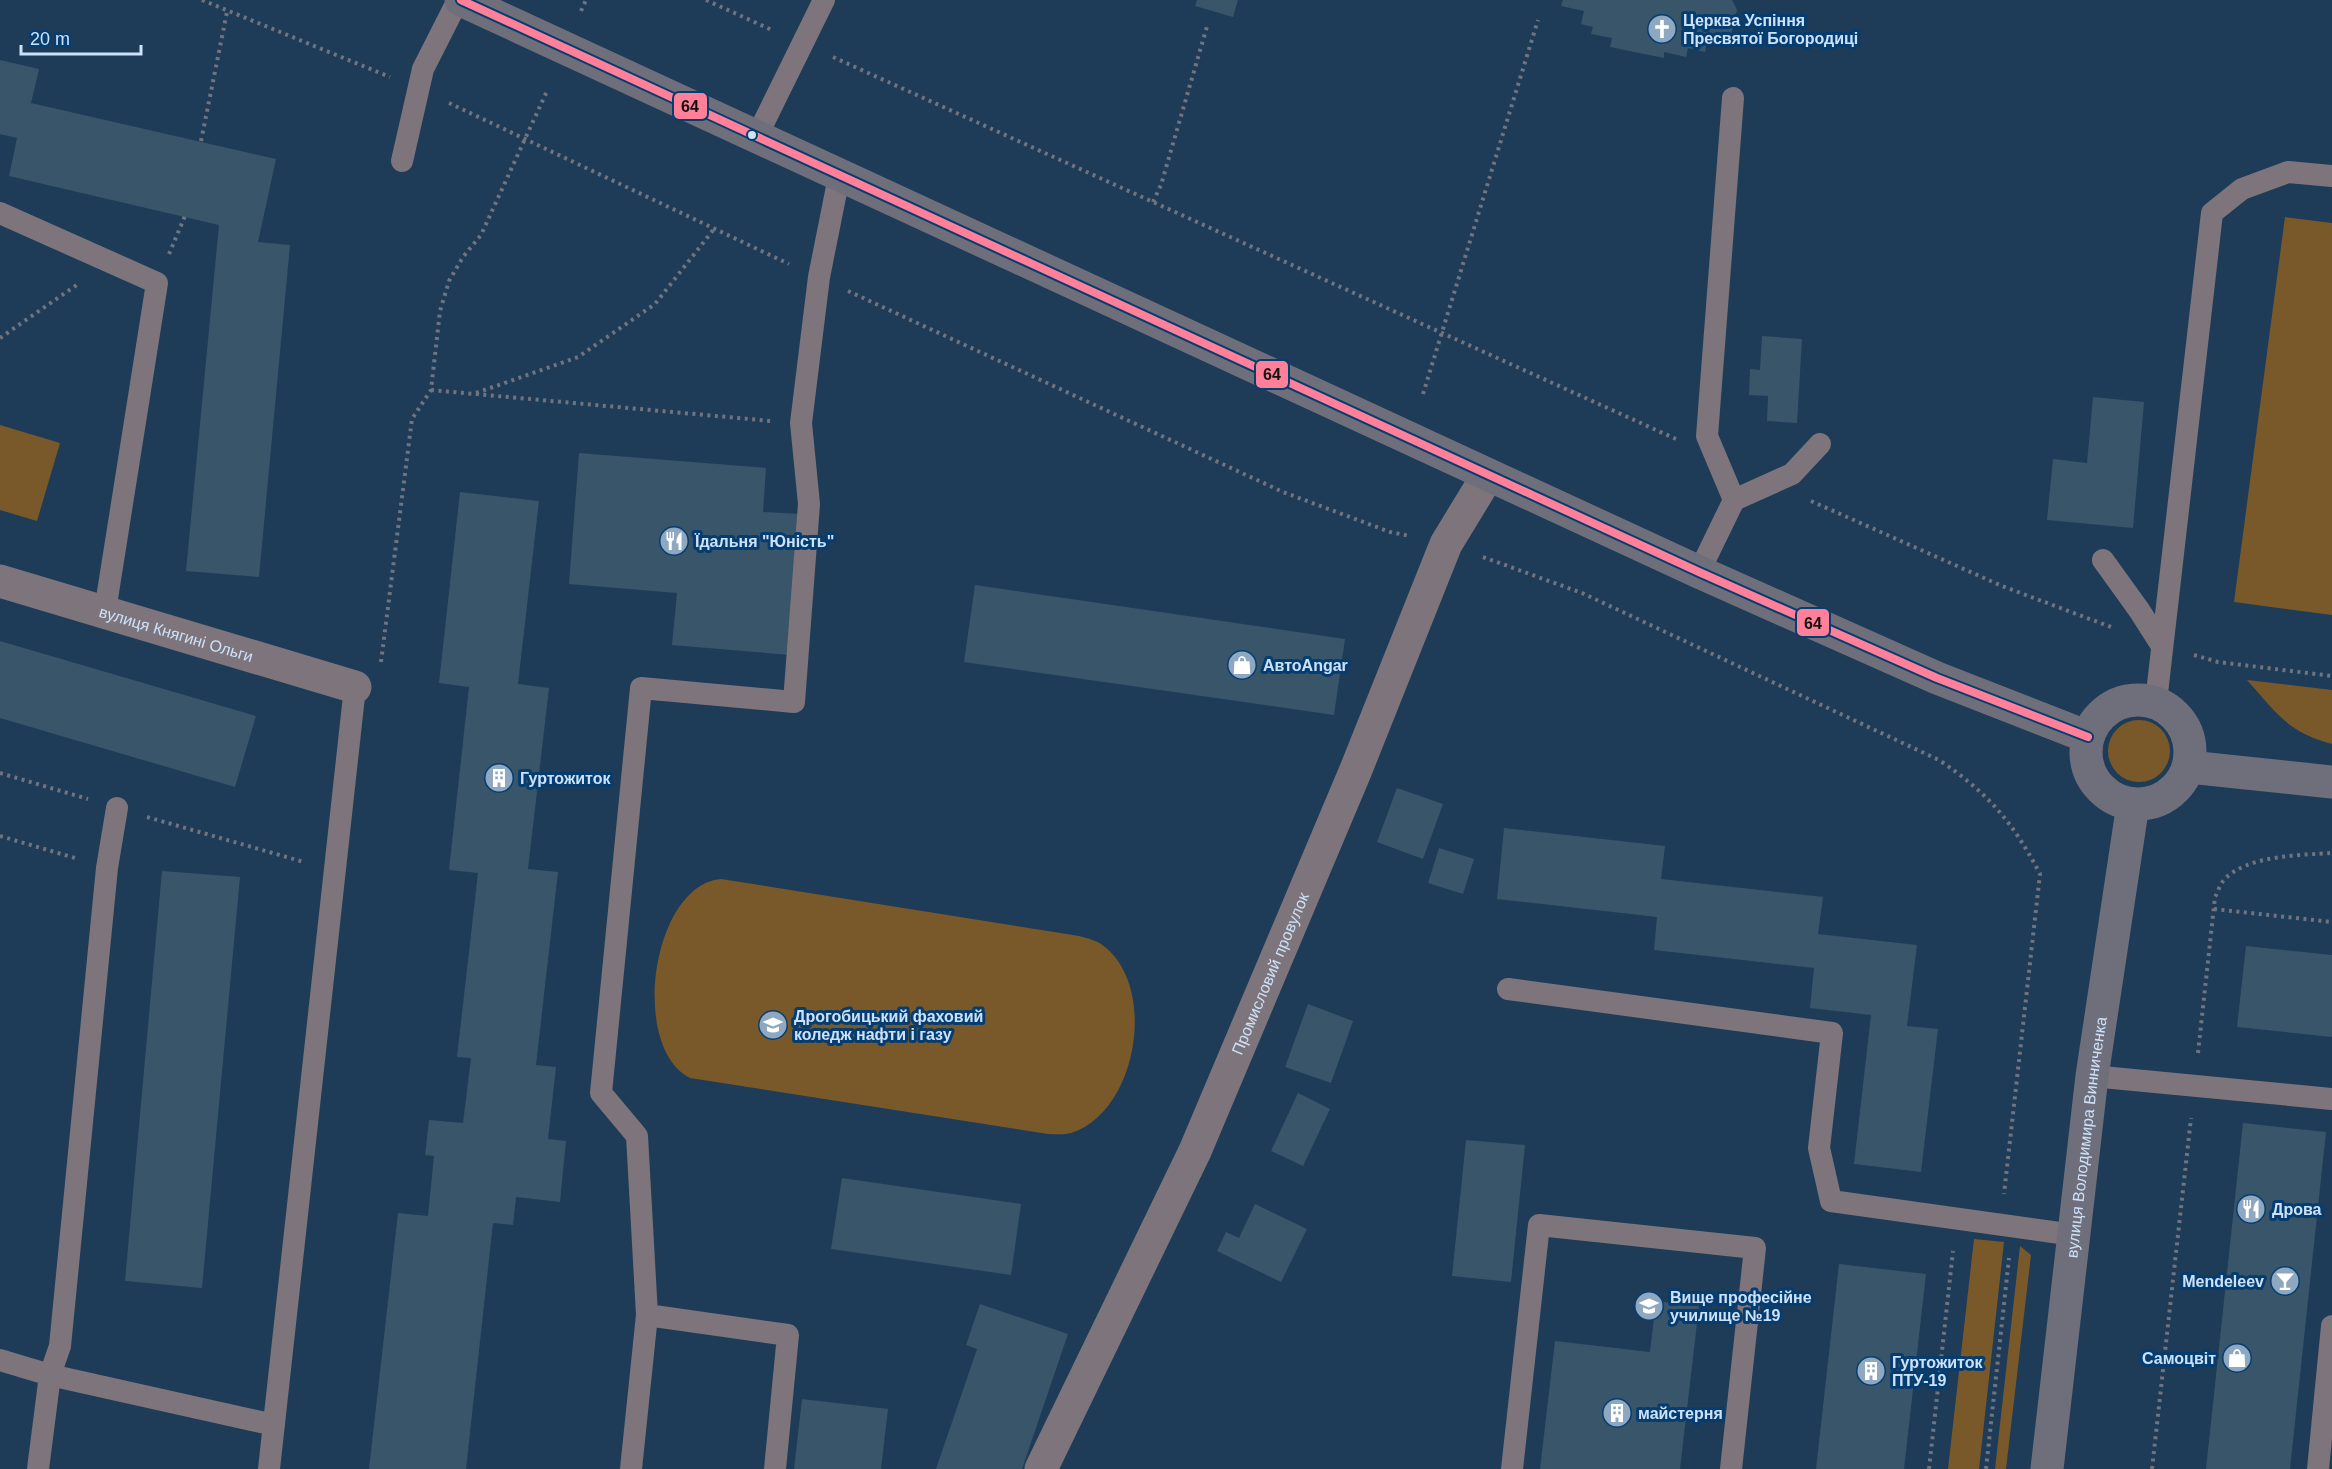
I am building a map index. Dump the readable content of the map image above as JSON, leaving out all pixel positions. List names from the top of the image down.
{
  "streets": {
    "street": ["вулиця Княгині Ольги", "Промисловий провулок", "вулиця Володимира Винниченка"]
  },
  "places": {
    "church": ["Церква Успіння Пресвятої Богородиці"],
    "restaurant": ["Їдальня \"Юність\"", "Дрова"],
    "shop": ["АвтоAngar", "Самоцвіт"],
    "building": ["Гуртожиток", "Гуртожиток ПТУ-19", "майстерня"],
    "school or university": ["Дрогобицький фаховий коледж нафти і газу", "Вище професійне училище №19"],
    "bar": ["Mendeleev"]
  },
  "lines": ["transit line 64"],
  "scale_bar": "20 m"
}
